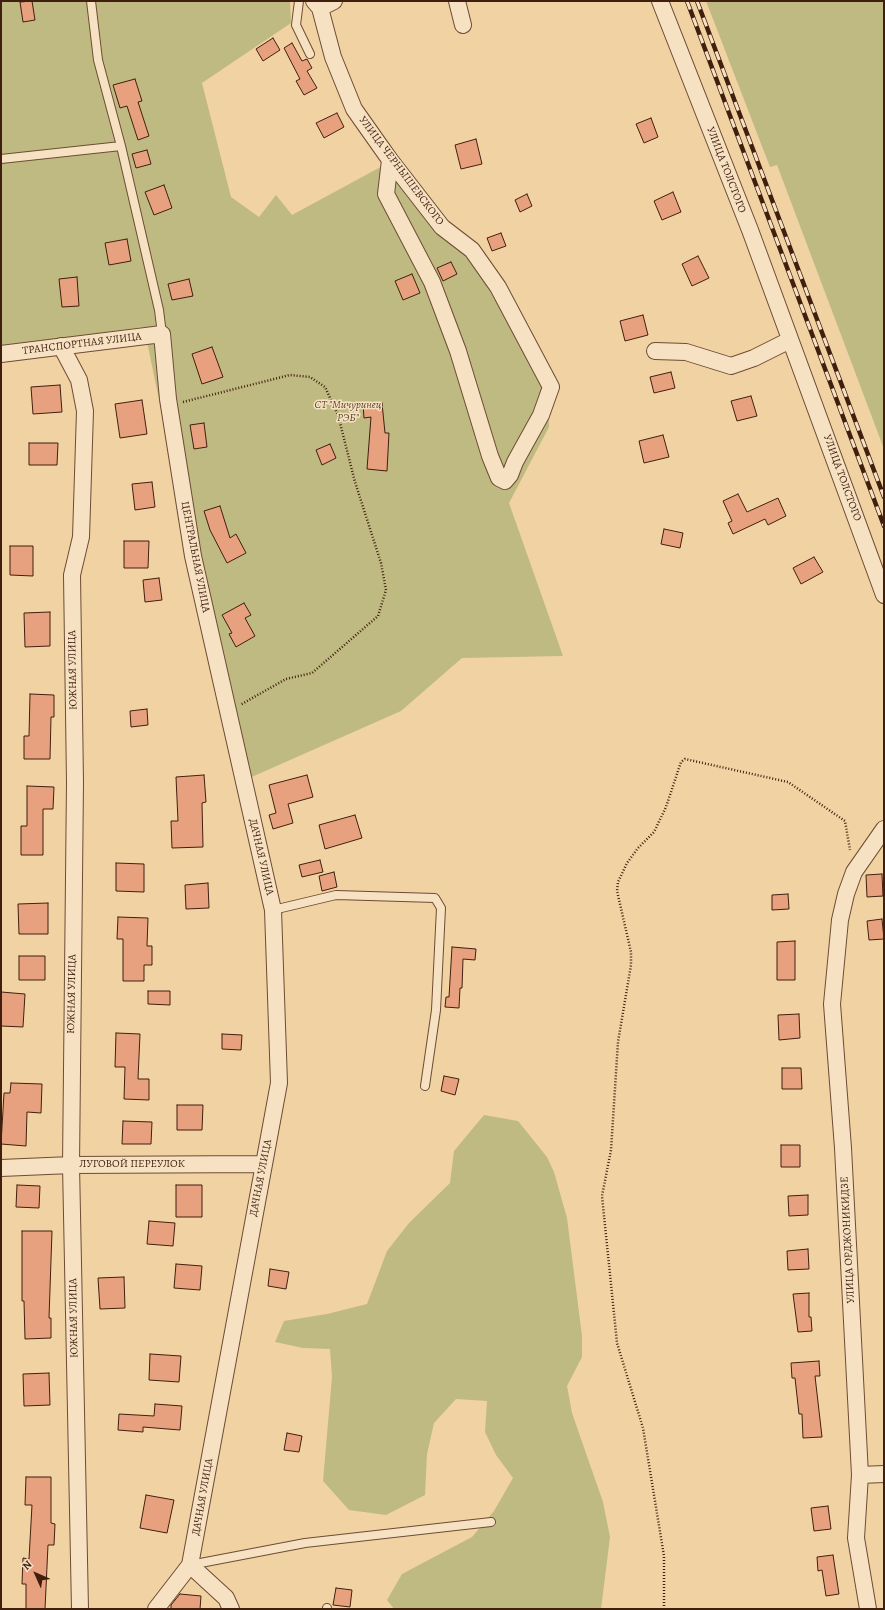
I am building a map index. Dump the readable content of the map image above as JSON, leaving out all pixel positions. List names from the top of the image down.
{
  "streets": {
    "street": [
      "УЛИЦА ТОЛСТОГО",
      "УЛИЦА ЧЕРНЫШЕВСКОГО",
      "ТРАНСПОРТНАЯ УЛИЦА",
      "ЦЕНТРАЛЬНАЯ УЛИЦА",
      "ЮЖНАЯ УЛИЦА",
      "ДАЧНАЯ УЛИЦА",
      "ЛУГОВОЙ ПЕРЕУЛОК",
      "УЛИЦА ОРДЖОНИКИДЗЕ"
    ]
  },
  "crossings": [
    ["ТРАНСПОРТНАЯ УЛИЦА", "ЦЕНТРАЛЬНАЯ УЛИЦА"],
    ["ТРАНСПОРТНАЯ УЛИЦА", "ЮЖНАЯ УЛИЦА"],
    ["ЦЕНТРАЛЬНАЯ УЛИЦА", "ДАЧНАЯ УЛИЦА"],
    ["ЮЖНАЯ УЛИЦА", "ЛУГОВОЙ ПЕРЕУЛОК"],
    ["ДАЧНАЯ УЛИЦА", "ЛУГОВОЙ ПЕРЕУЛОК"]
  ],
  "parks": ["СТ \"Мичуринец РЭБ\""],
  "north": "top left"
}
